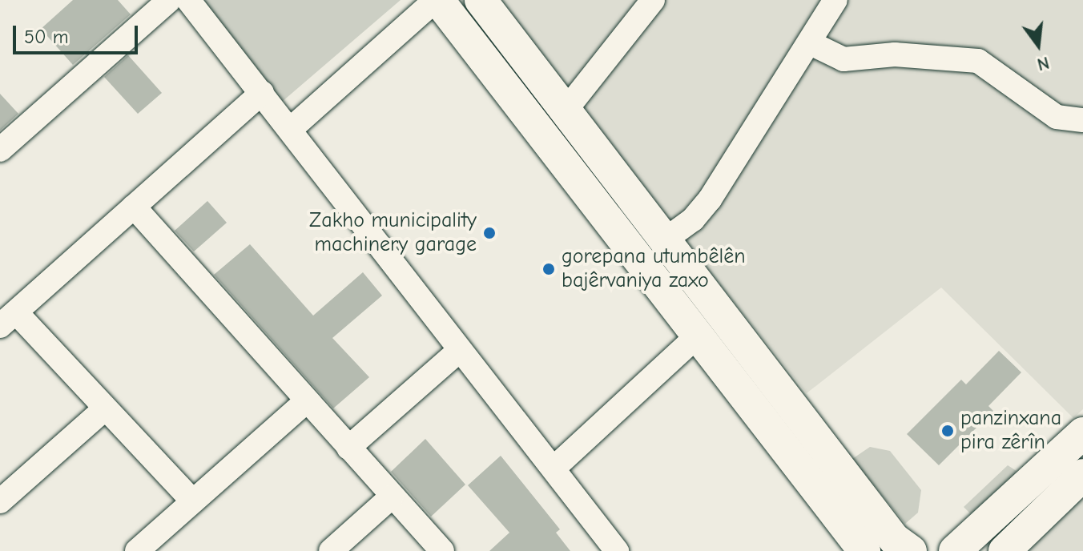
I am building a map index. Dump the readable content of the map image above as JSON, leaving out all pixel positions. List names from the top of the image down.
{
  "places": ["Zakho municipality machinery garage", "gorepana utumbêlên bajêrvaniya zaxo", "panzinxana pira zêrîn"],
  "scale_bar": "50 m",
  "north": "bottom"
}
